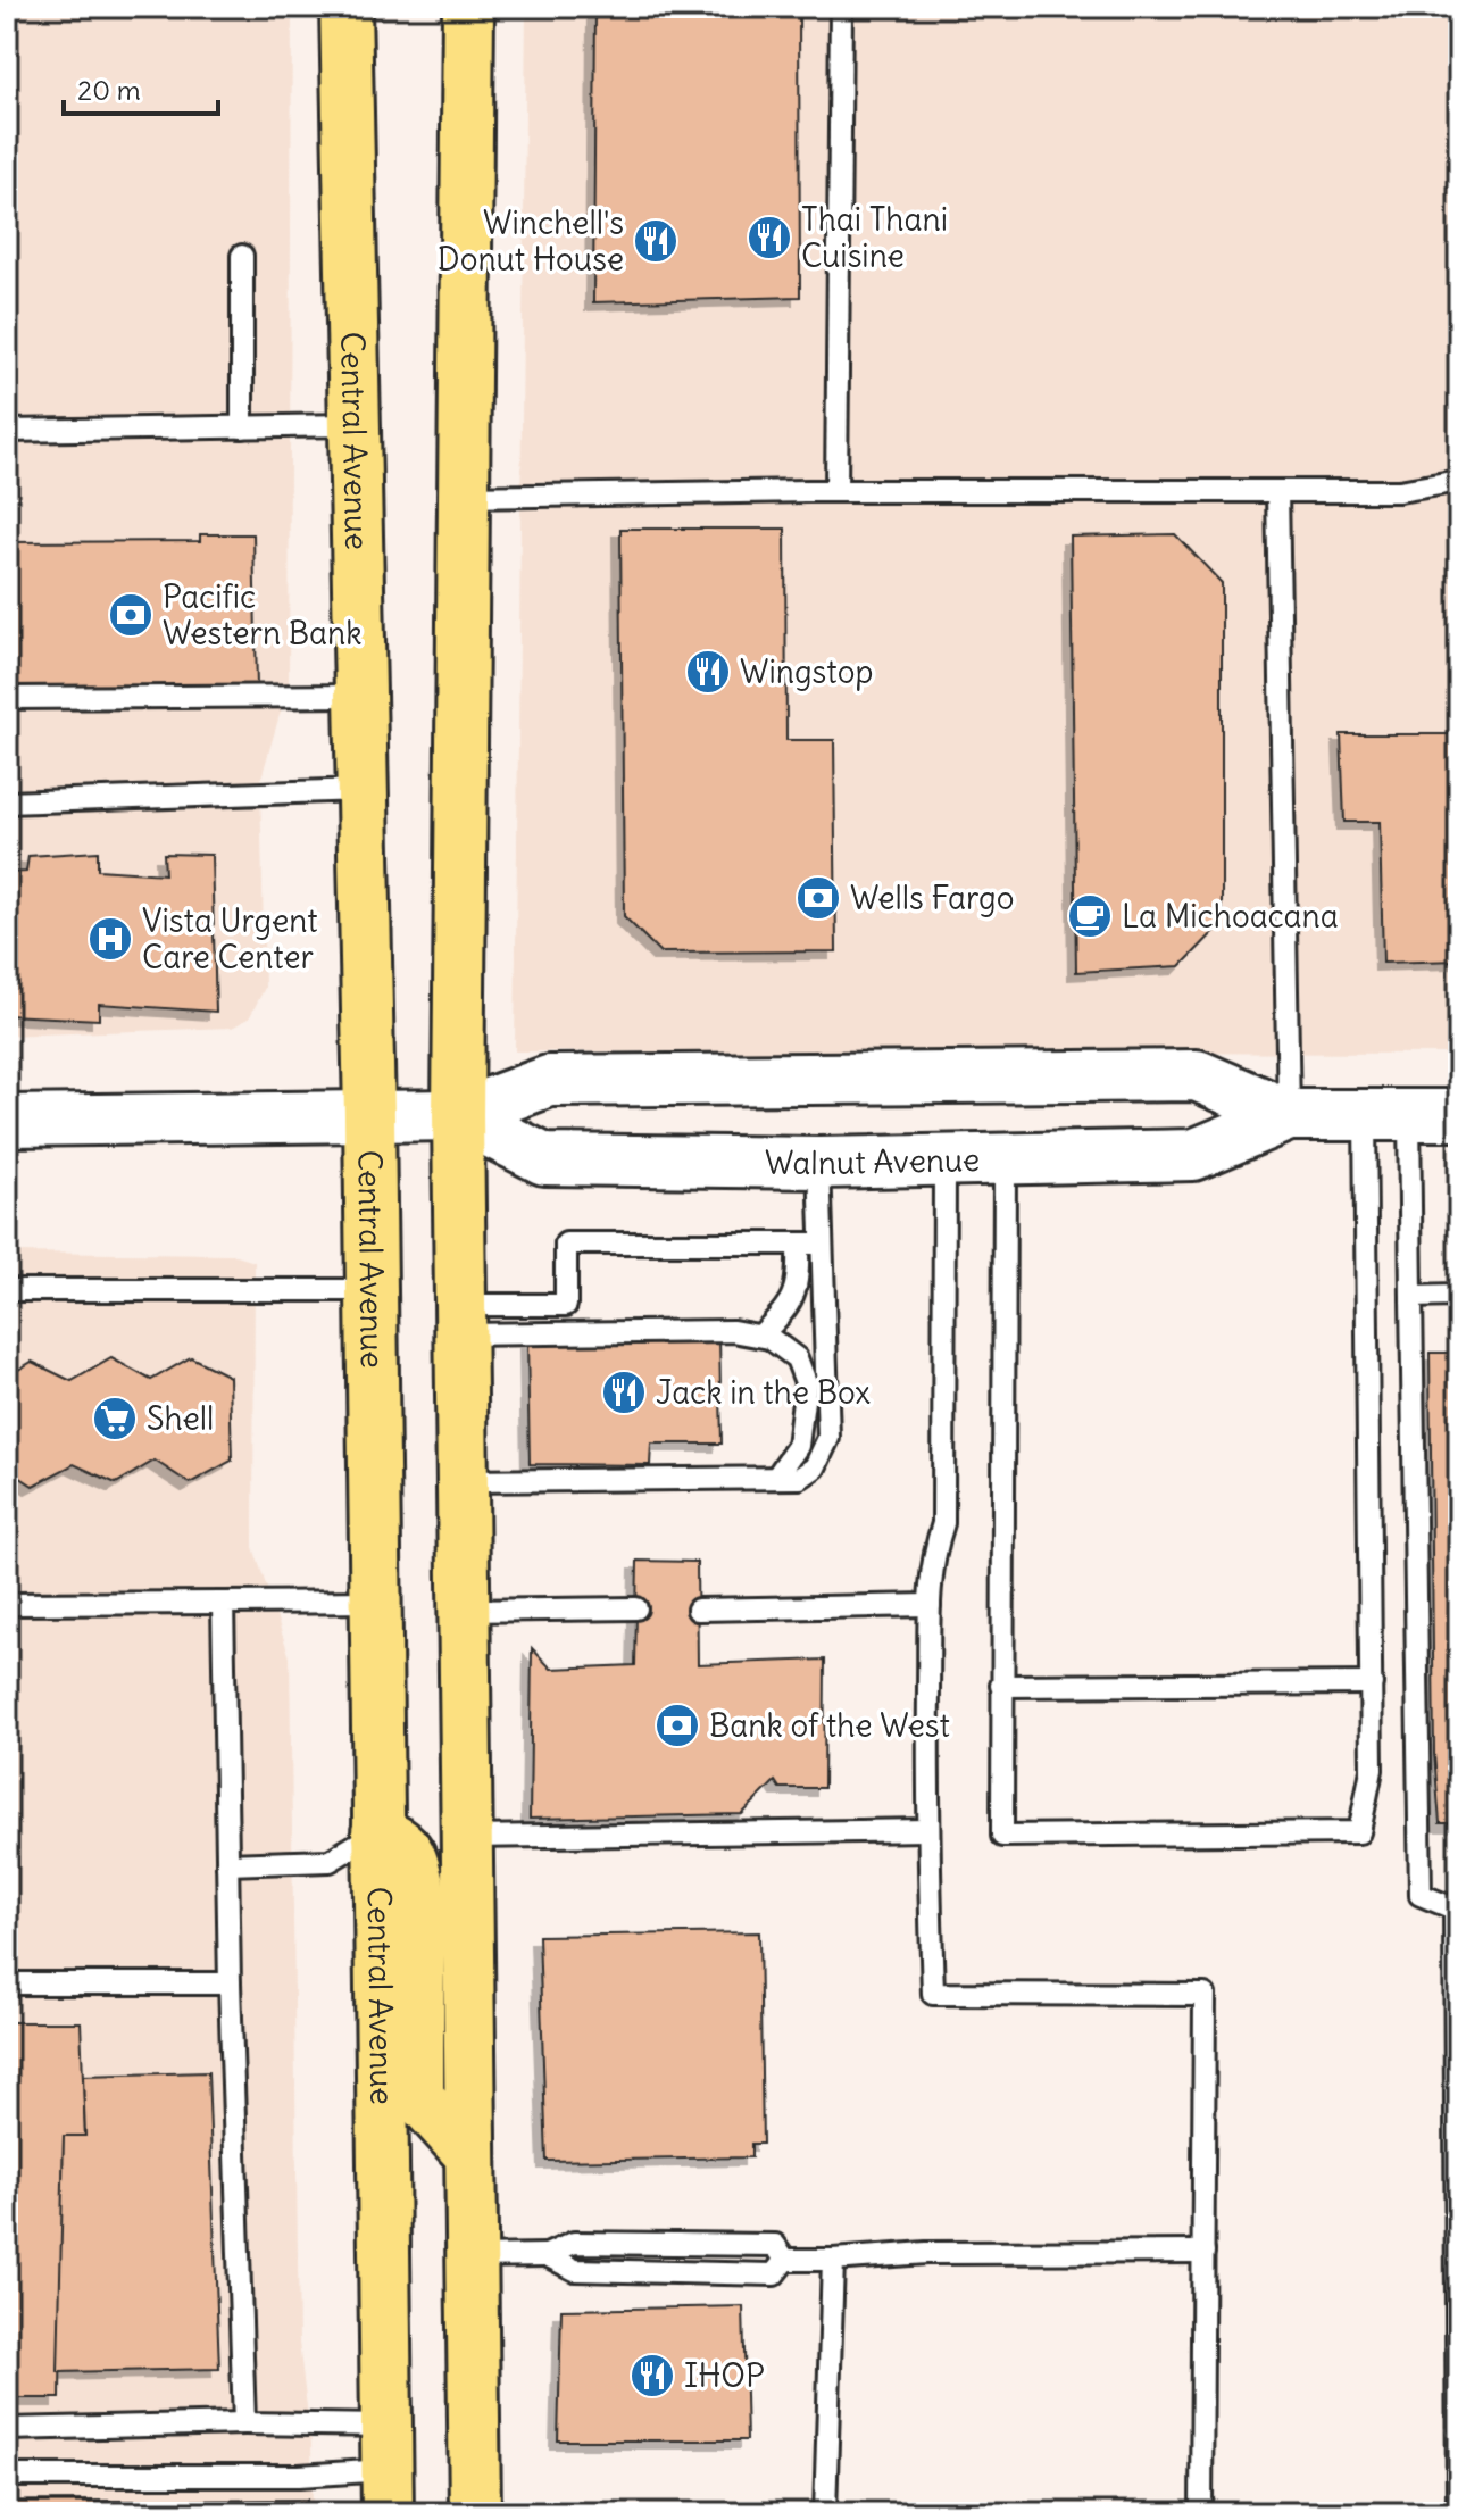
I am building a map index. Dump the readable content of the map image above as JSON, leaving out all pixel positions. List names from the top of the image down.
{
  "streets": {
    "main road": ["Central Avenue"],
    "street": ["Walnut Avenue"]
  },
  "crossings": [
    ["Central Avenue", "Walnut Avenue"]
  ],
  "places": {
    "restaurant": [
      "Thai Thani Cuisine",
      "Winchell's Donut House",
      "Wingstop",
      "Jack in the Box",
      "IHOP"
    ],
    "bank": ["Pacific Western Bank", "Wells Fargo", "Bank of the West"],
    "cafe": ["La Michoacana"],
    "hospital": ["Vista Urgent Care Center"],
    "supermarket": ["Shell"]
  },
  "scale_bar": "20 m"
}
